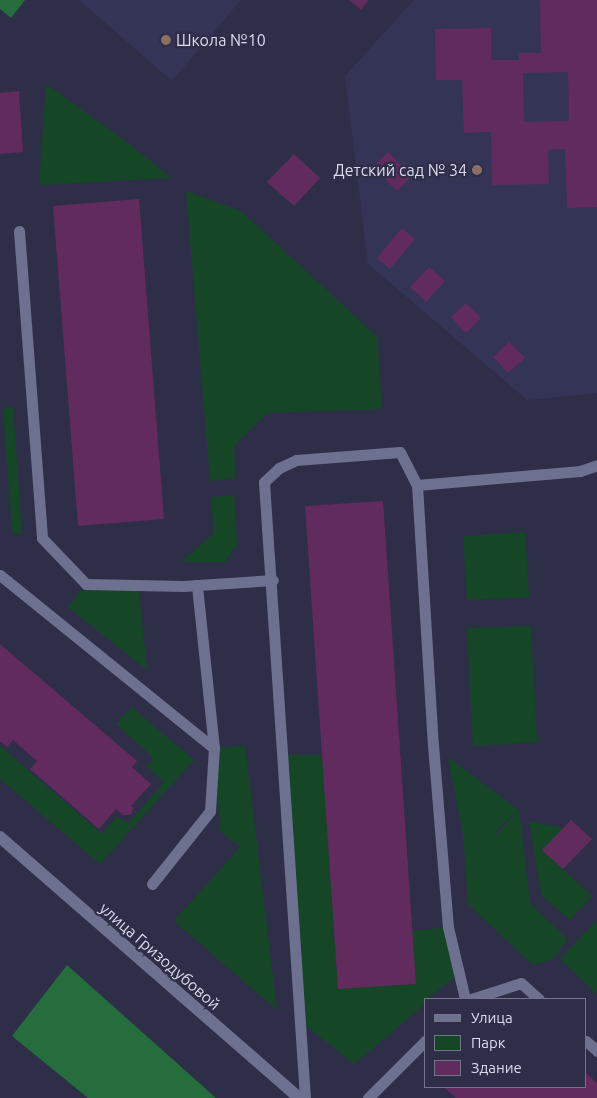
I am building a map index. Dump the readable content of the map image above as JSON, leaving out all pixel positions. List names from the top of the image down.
{
  "streets": {
    "street": ["улица Гризодубовой"]
  },
  "places": ["Школа №10", "Детский сад № 34"],
  "legend": ["Улица", "Парк", "Здание"]
}
